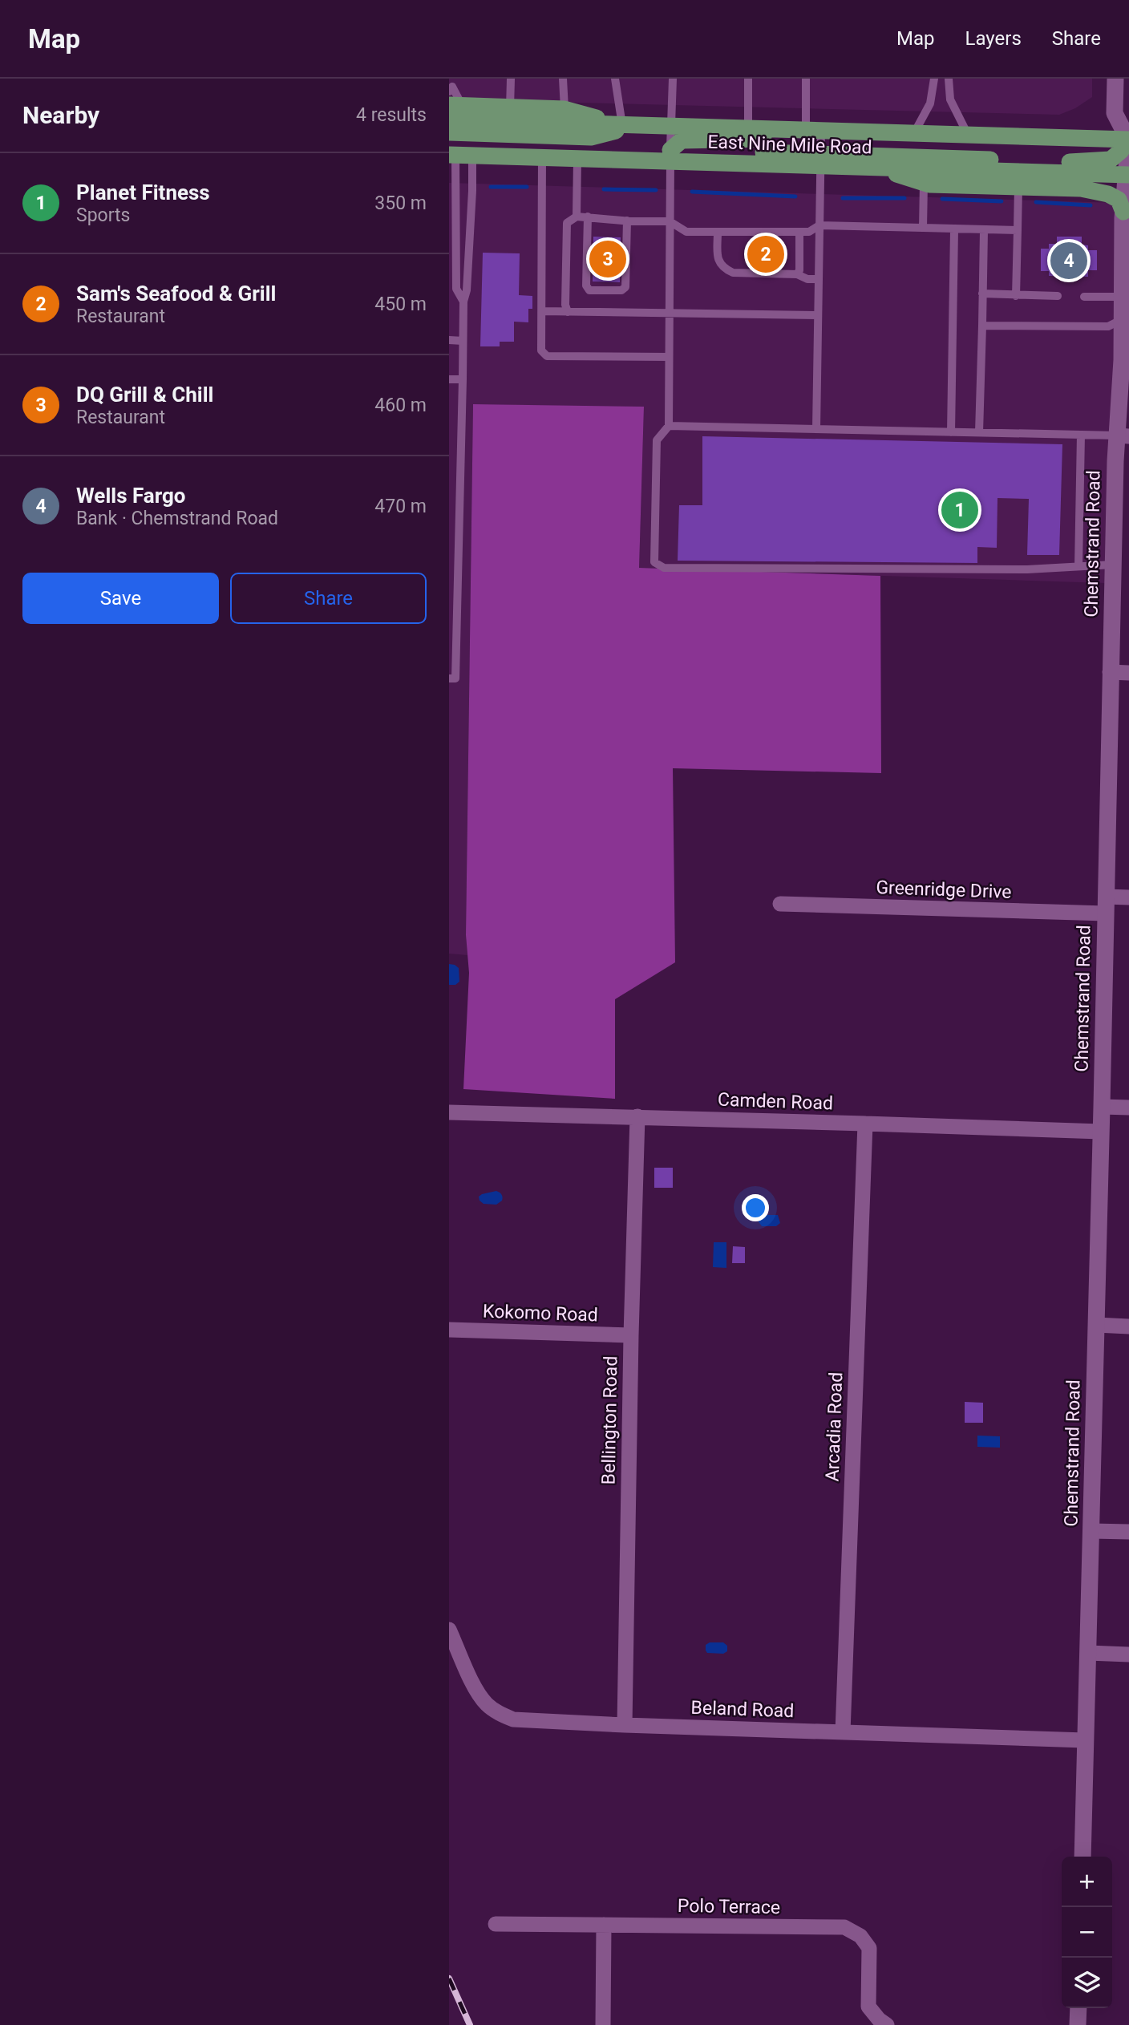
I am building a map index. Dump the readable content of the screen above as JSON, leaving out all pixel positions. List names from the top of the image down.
{
  "streets": {
    "main road": ["East Nine Mile Road"],
    "street": [
      "Chemstrand Road",
      "Greenridge Drive",
      "Camden Road",
      "Kokomo Road",
      "Bellington Road",
      "Arcadia Road",
      "Beland Road",
      "Polo Terrace"
    ]
  },
  "crossings": [
    ["East Nine Mile Road", "Chemstrand Road"],
    ["Chemstrand Road", "Greenridge Drive"],
    ["Chemstrand Road", "Camden Road"],
    ["Chemstrand Road", "Beland Road"],
    ["Camden Road", "Bellington Road"],
    ["Camden Road", "Arcadia Road"],
    ["Kokomo Road", "Bellington Road"],
    ["Bellington Road", "Beland Road"],
    ["Arcadia Road", "Beland Road"]
  ],
  "page": {
    "header": "Map",
    "nav": ["Map", "Layers", "Share"],
    "heading": ["Nearby", "4 results"],
    "list": [
      {
        "mark": "1",
        "name": "Planet Fitness",
        "note": "Sports",
        "value": "350 m"
      },
      {
        "mark": "2",
        "name": "Sam's Seafood & Grill",
        "note": "Restaurant",
        "value": "450 m"
      },
      {
        "mark": "3",
        "name": "DQ Grill & Chill",
        "note": "Restaurant",
        "value": "460 m"
      },
      {
        "mark": "4",
        "name": "Wells Fargo",
        "note": "Bank · Chemstrand Road",
        "value": "470 m"
      }
    ],
    "pins": [
      "2",
      "3",
      "4",
      "1"
    ],
    "buttons": ["Save", "Share"],
    "map_buttons": ["+", "−"]
  }
}
